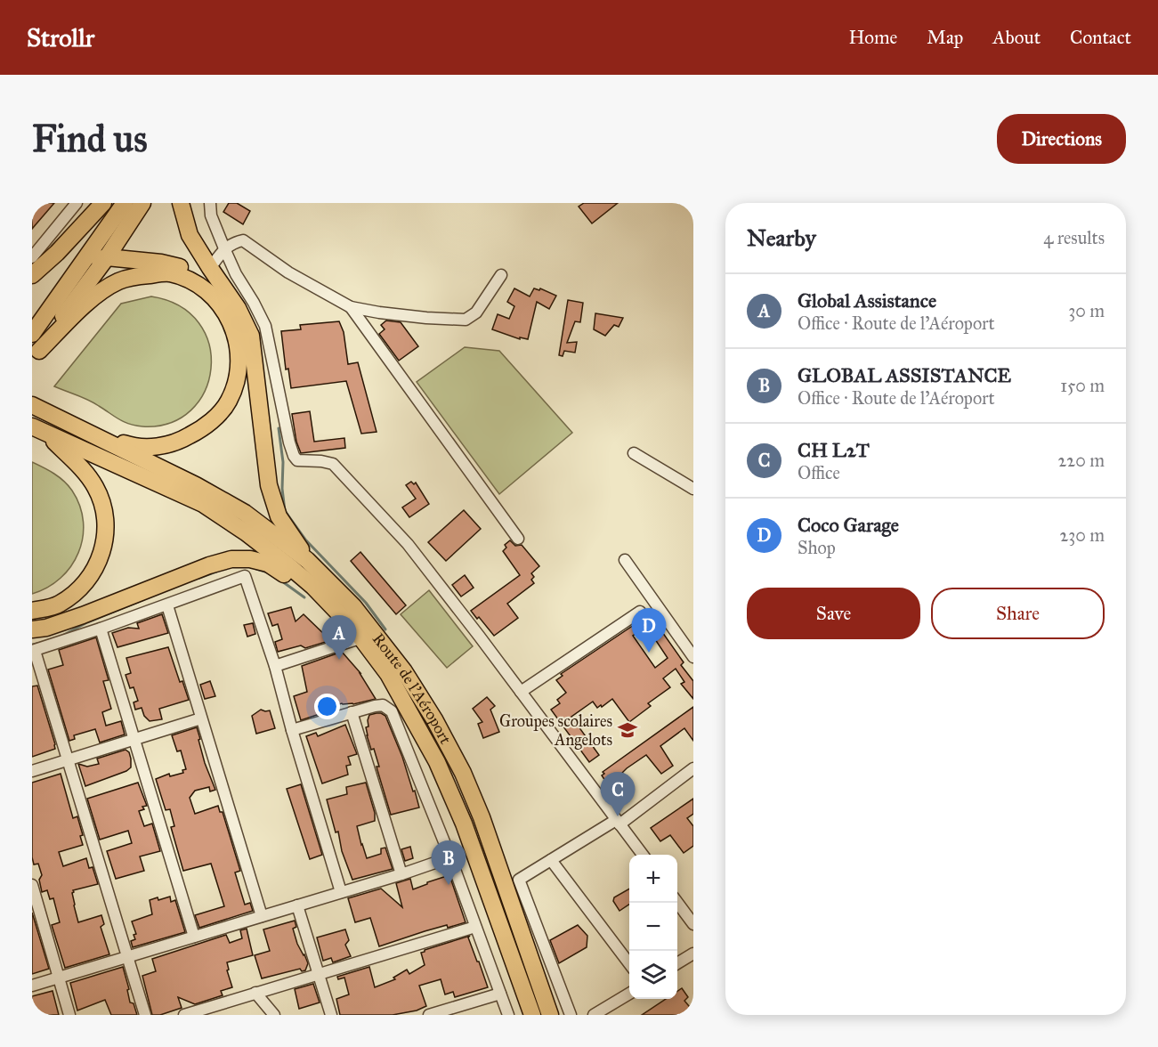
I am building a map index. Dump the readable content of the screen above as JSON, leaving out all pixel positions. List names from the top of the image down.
{
  "streets": {
    "highway": ["Route de l'Aéroport"]
  },
  "places": {
    "school or university": ["Groupes scolaires Angelots"]
  },
  "page": {
    "header": "Strollr",
    "nav": [
      "Home",
      "Map",
      "About",
      "Contact"
    ],
    "buttons": [
      "Directions",
      ["Save", "Share"]
    ],
    "title": "Find us",
    "heading": ["Nearby", "4 results"],
    "list": [
      {
        "mark": "A",
        "name": "Global Assistance",
        "note": "Office · Route de l'Aéroport",
        "value": "30 m"
      },
      {
        "mark": "B",
        "name": "GLOBAL ASSISTANCE",
        "note": "Office · Route de l'Aéroport",
        "value": "150 m"
      },
      {
        "mark": "C",
        "name": "CH L2T",
        "note": "Office",
        "value": "220 m"
      },
      {
        "mark": "D",
        "name": "Coco Garage",
        "note": "Shop",
        "value": "230 m"
      }
    ],
    "pins": [
      "D",
      "A",
      "C",
      "B"
    ],
    "map_buttons": ["+", "−"]
  }
}
